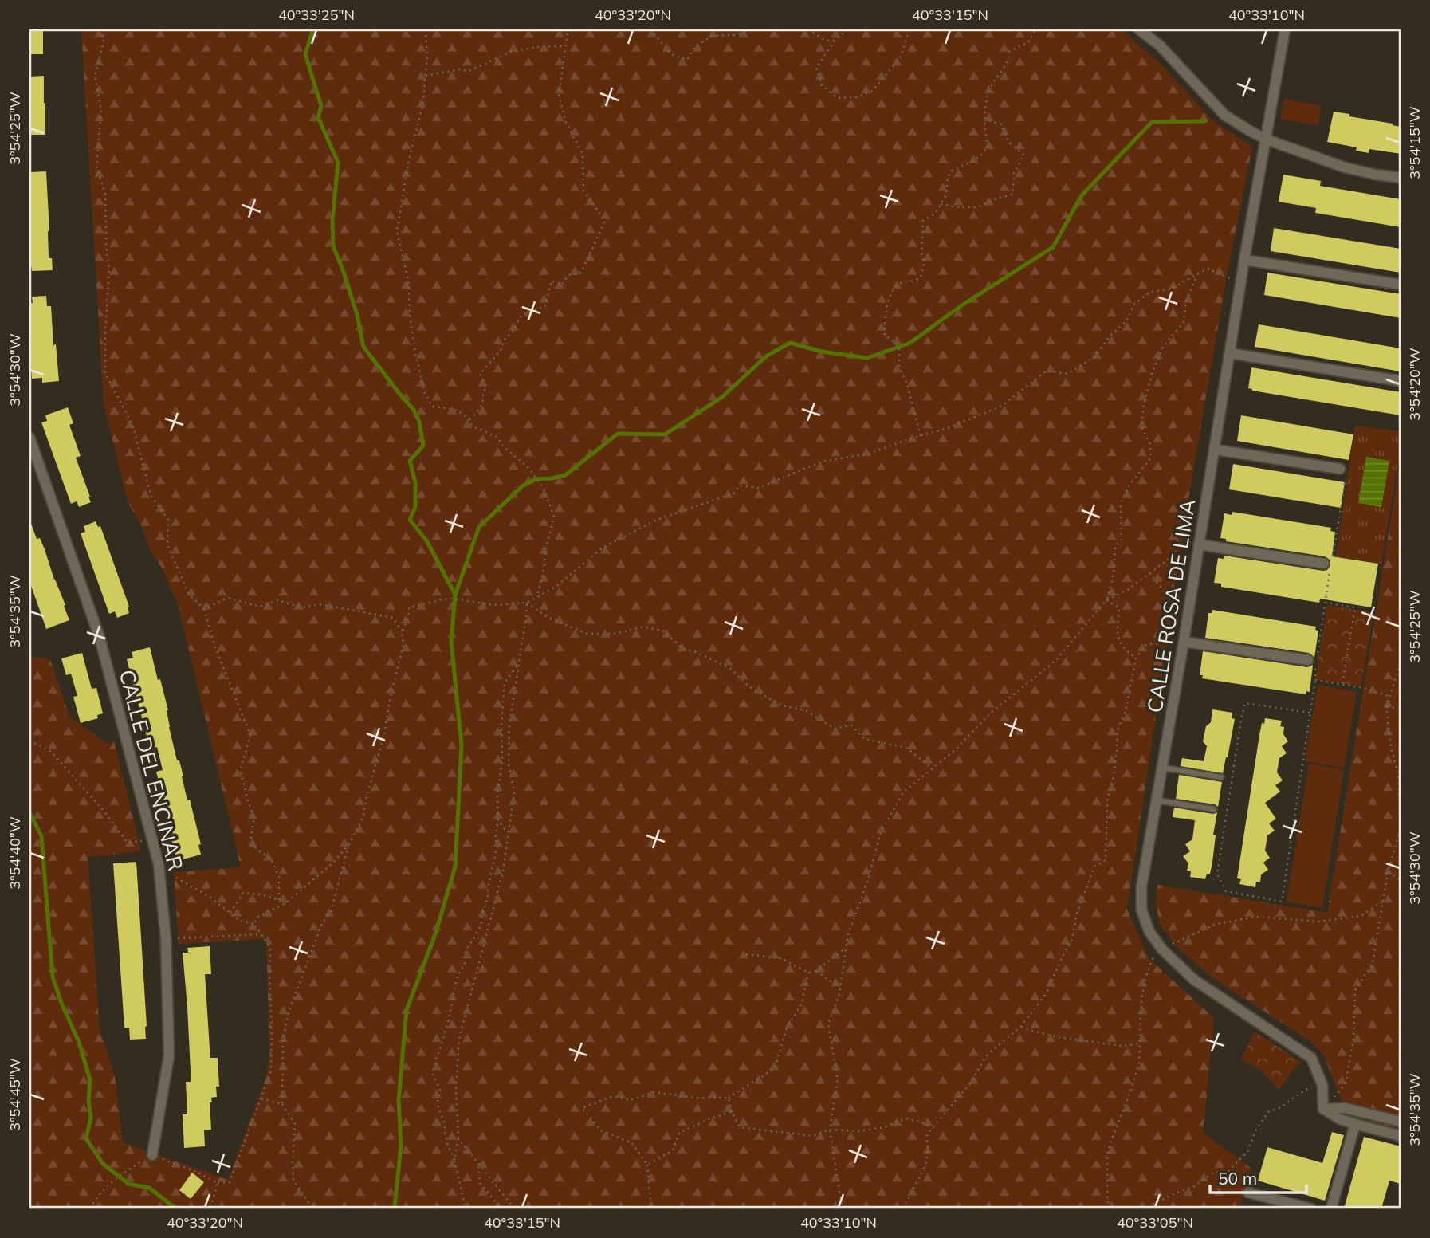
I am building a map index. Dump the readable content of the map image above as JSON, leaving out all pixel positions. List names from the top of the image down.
{
  "streets": {
    "street": ["CALLE ROSA DE LIMA", "CALLE DEL ENCINAR"]
  },
  "scale_bar": "50 m",
  "coordinates": [
    "40°33'25\"N",
    "40°33'20\"N",
    "40°33'15\"N",
    "40°33'10\"N",
    "3°54'25\"W",
    "3°54'15\"W",
    "3°54'30\"W",
    "3°54'20\"W",
    "3°54'35\"W",
    "3°54'40\"W",
    "3°54'45\"W",
    "40°33'05\"N"
  ]
}
